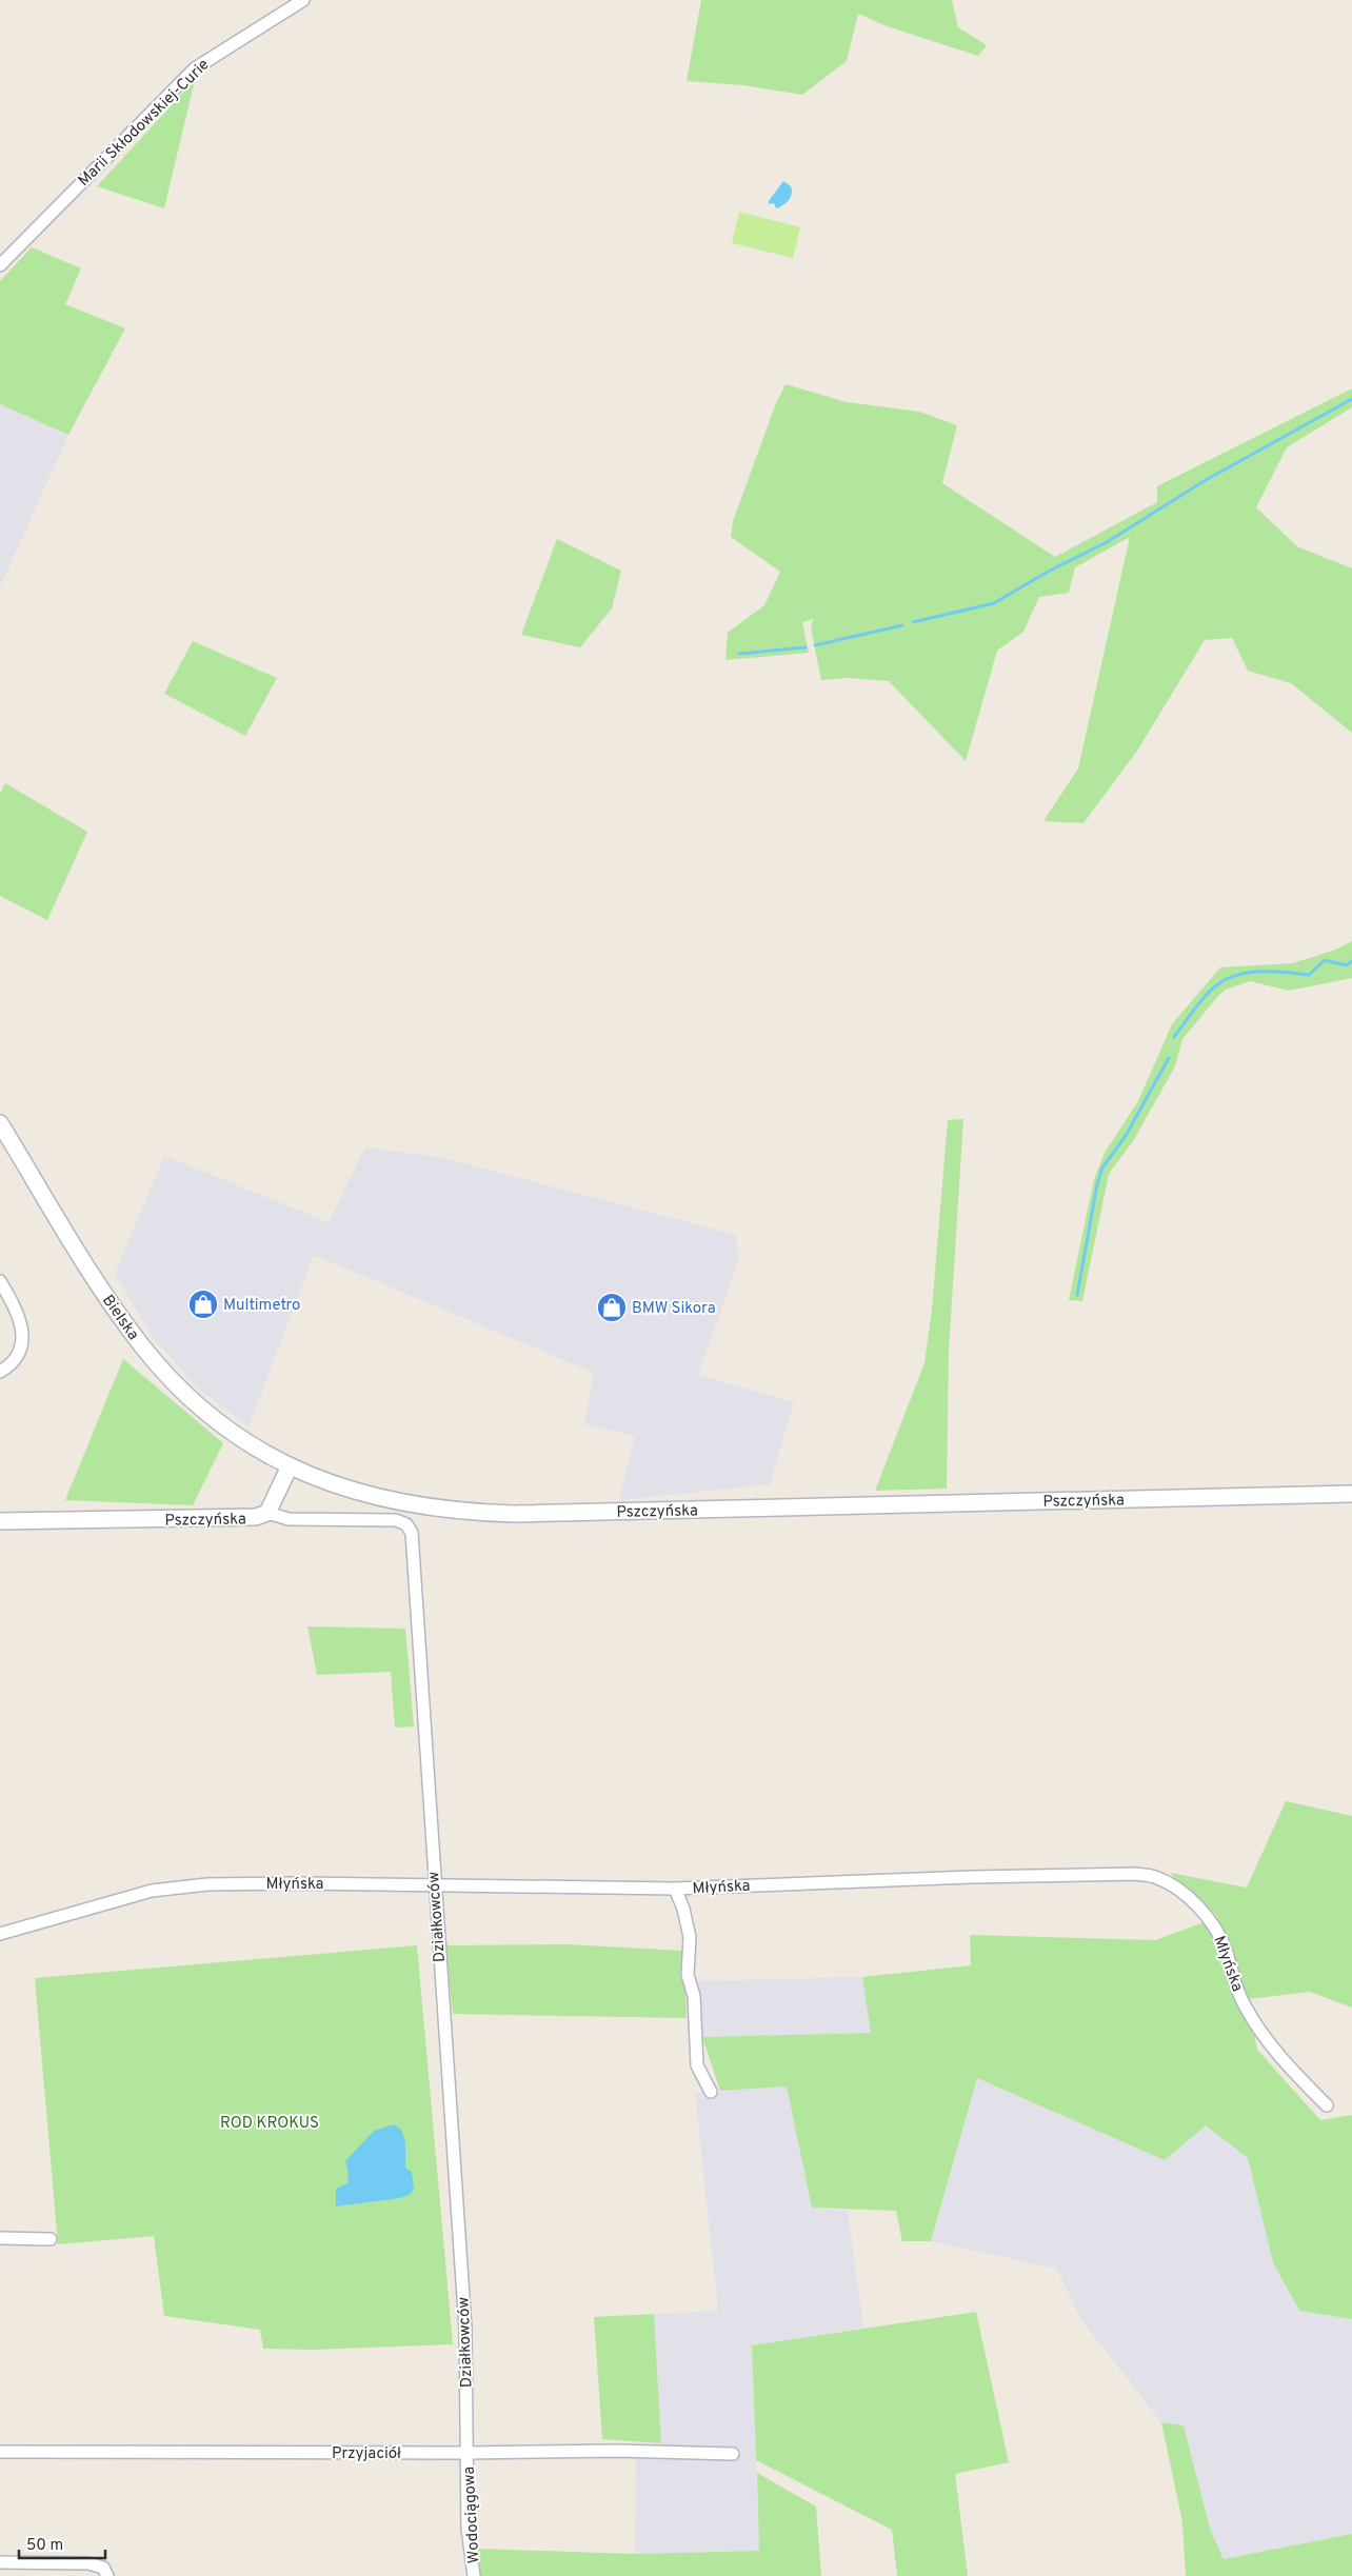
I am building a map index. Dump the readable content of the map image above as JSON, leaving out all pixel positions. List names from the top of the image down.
{
  "streets": {
    "main road": ["Bielska", "Pszczyńska"],
    "street": [
      "Marii Skłodowskiej-Curie",
      "Młyńska",
      "Działkowców",
      "Przyjaciół",
      "Wodociągowa"
    ]
  },
  "crossings": [
    ["Bielska", "Pszczyńska"],
    ["Pszczyńska", "Działkowców"],
    ["Młyńska", "Działkowców"],
    ["Działkowców", "Przyjaciół"],
    ["Działkowców", "Wodociągowa"],
    ["Przyjaciół", "Wodociągowa"]
  ],
  "parks": ["ROD KROKUS"],
  "places": {
    "shop": ["Multimetro", "BMW Sikora"]
  },
  "scale_bar": "50 m"
}
